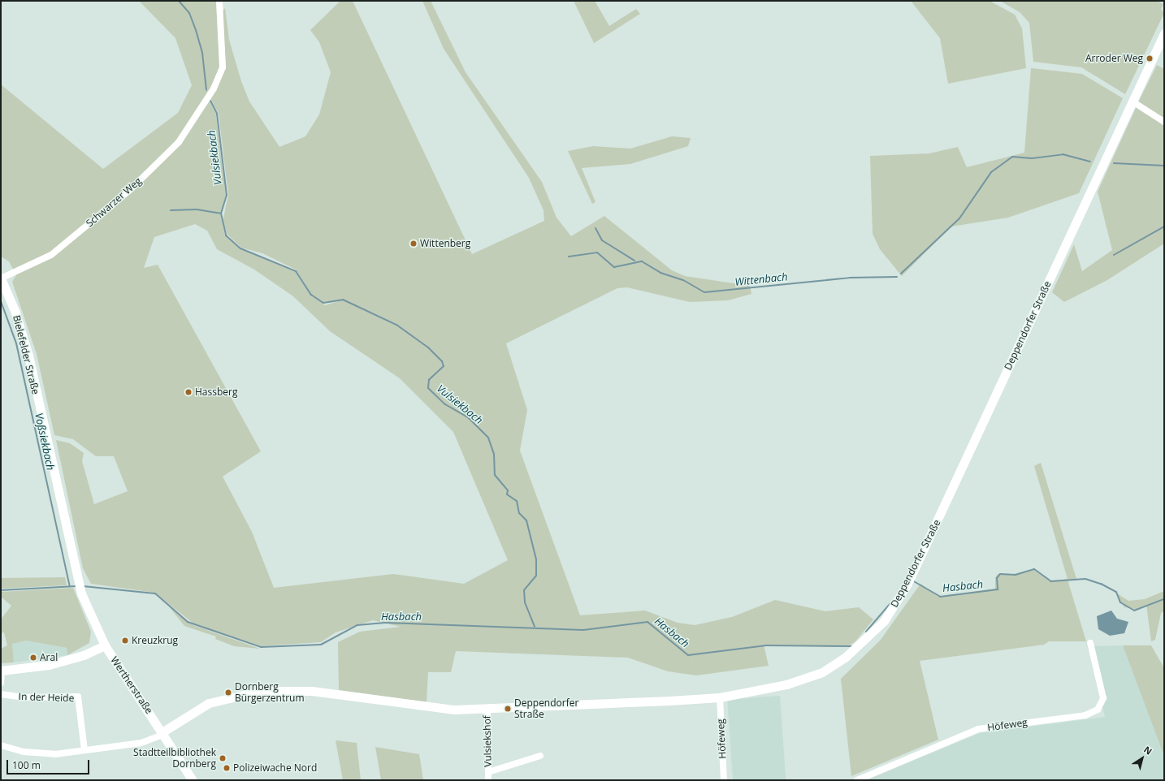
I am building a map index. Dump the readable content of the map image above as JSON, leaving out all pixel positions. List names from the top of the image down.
{
  "streets": {
    "street": [
      "Schwarzer Weg",
      "Deppendorfer Straße",
      "Bielefelder Straße",
      "Wertherstraße",
      "In der Heide",
      "Höfeweg",
      "Vulsiekshof"
    ]
  },
  "crossings": [
    ["Schwarzer Weg", "Bielefelder Straße"],
    ["Deppendorfer Straße", "Wertherstraße"],
    ["Deppendorfer Straße", "Höfeweg"],
    ["Deppendorfer Straße", "Vulsiekshof"],
    ["Bielefelder Straße", "Wertherstraße"]
  ],
  "water": [
    "Vulsiekbach",
    "Wittenbach",
    "Voßsiekbach",
    "Hasbach"
  ],
  "places": [
    "Arroder Weg",
    "Wittenberg",
    "Hassberg",
    "Kreuzkrug",
    "Aral",
    "Dornberg Bürgerzentrum",
    "Deppendorfer Straße",
    "Stadtteilbibliothek Dornberg",
    "Polizeiwache Nord"
  ],
  "scale_bar": "100 m",
  "north": "top right"
}
